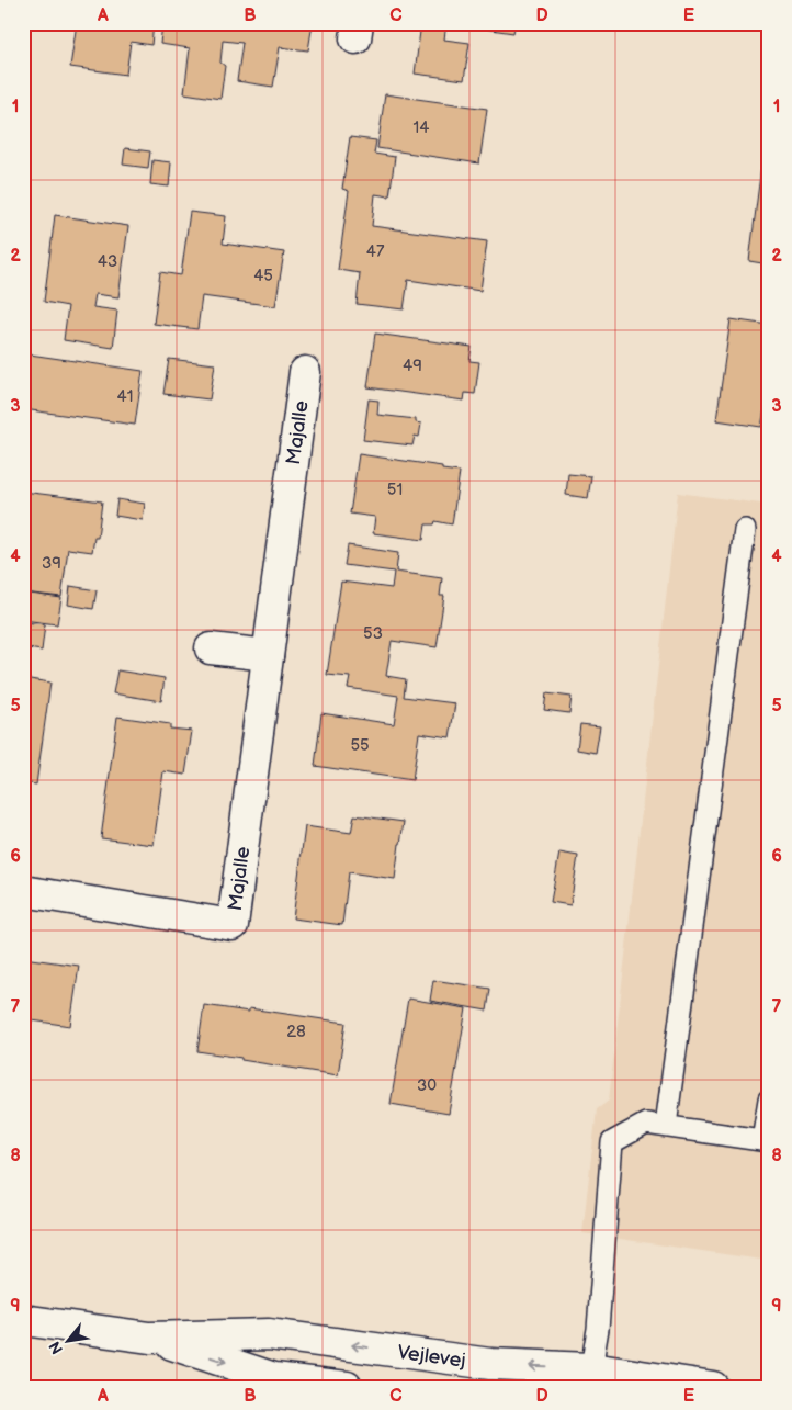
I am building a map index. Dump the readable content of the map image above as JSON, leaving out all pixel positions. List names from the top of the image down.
{
  "streets": {
    "main road": ["Majalle", "Vejlevej"]
  },
  "house_numbers": [
    "14",
    "47",
    "43",
    "45",
    "49",
    "41",
    "51",
    "39",
    "53",
    "55",
    "28",
    "30"
  ],
  "north": "bottom left",
  "grid": {
    "columns": [
      "A",
      "B",
      "C",
      "D",
      "E"
    ],
    "rows": [
      "1",
      "2",
      "3",
      "4",
      "5",
      "6",
      "7",
      "8",
      "9"
    ]
  }
}
